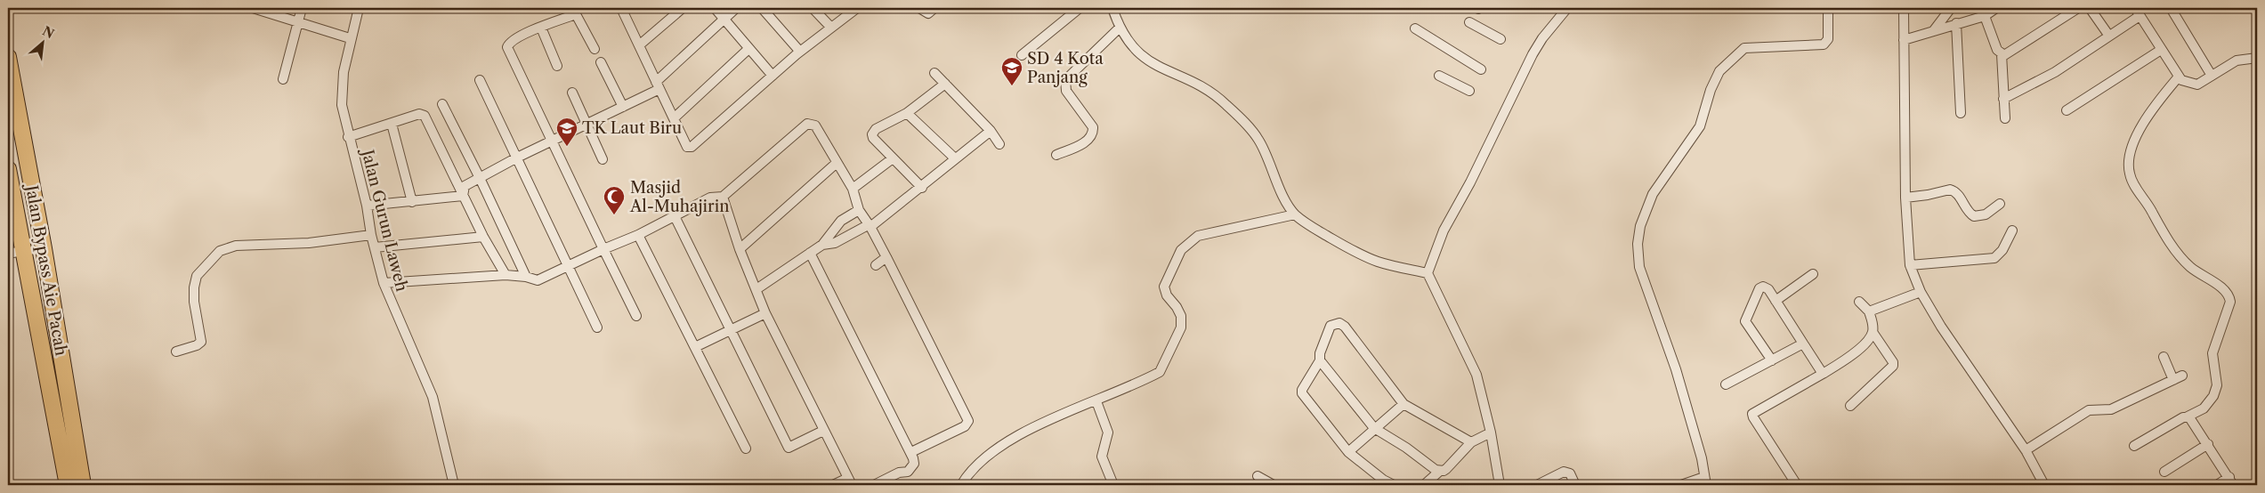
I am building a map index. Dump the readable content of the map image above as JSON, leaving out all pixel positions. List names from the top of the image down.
{
  "streets": {
    "highway": ["Jalan Bypass Aie Pacah"],
    "street": ["Jalan Gurun Laweh"]
  },
  "places": {
    "school or university": ["SD 4 Kota Panjang", "TK Laut Biru"],
    "mosque": ["Masjid Al-Muhajirin"]
  },
  "north": "top right"
}
